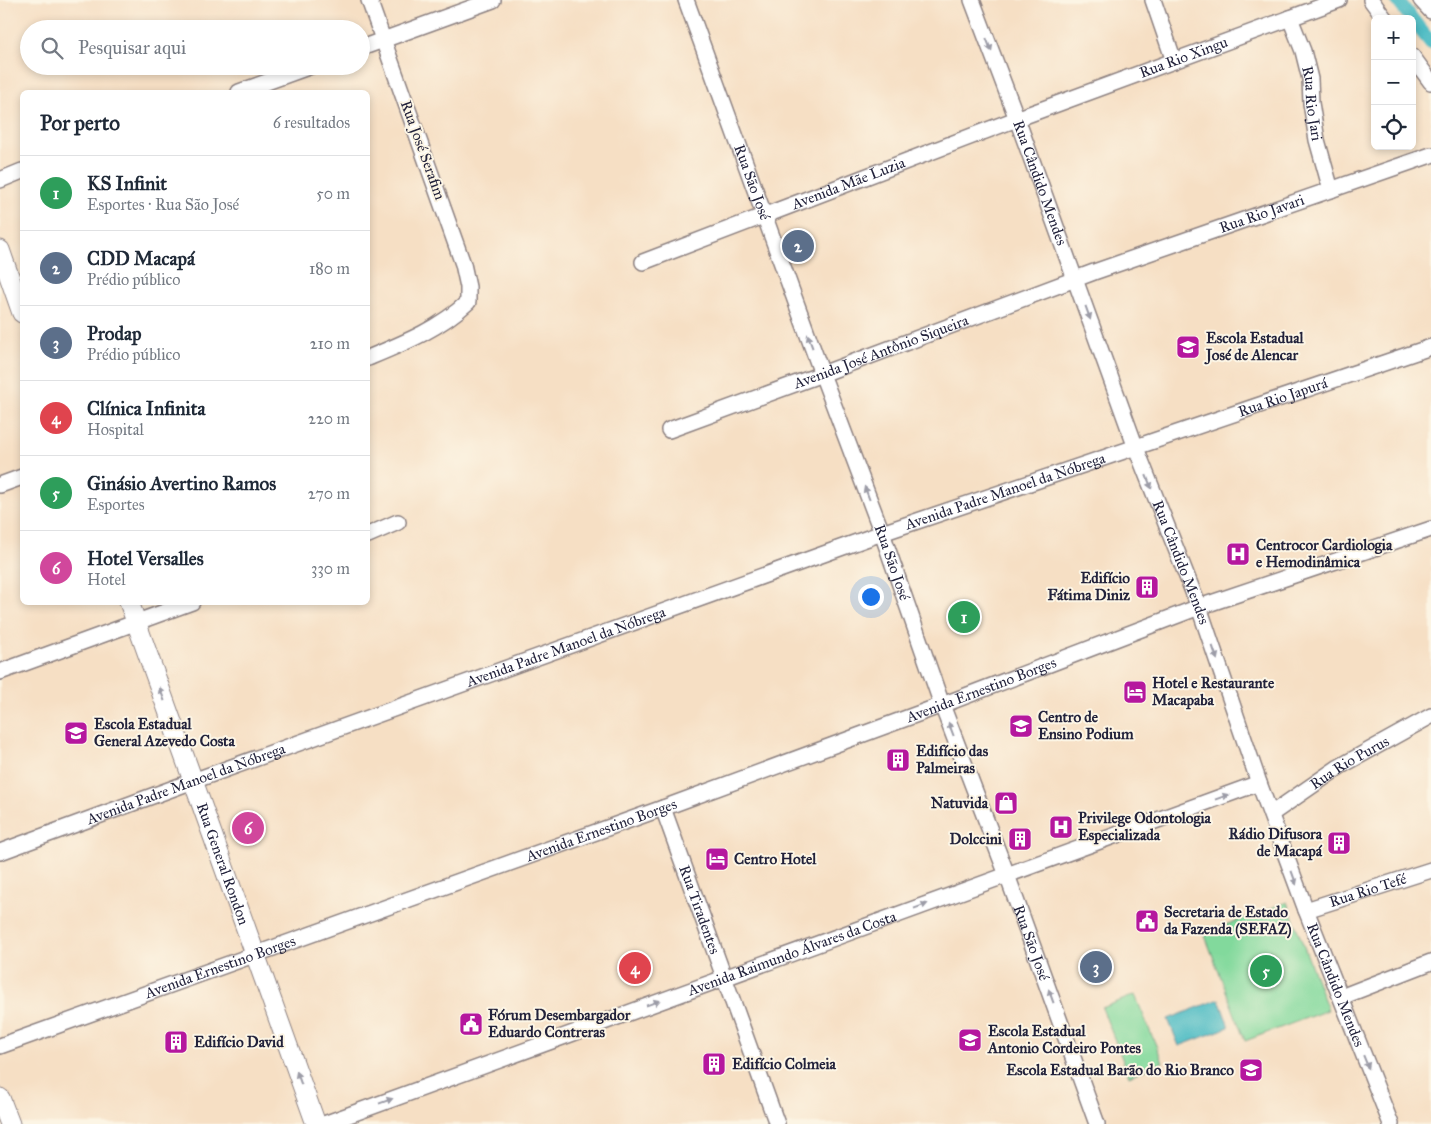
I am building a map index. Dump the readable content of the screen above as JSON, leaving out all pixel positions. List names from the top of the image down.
{
  "streets": {
    "main road": ["Rua General Rondon"],
    "street": [
      "Rua Rio Xingu",
      "Rua Rio Jari",
      "Rua José Serafim",
      "Rua São José",
      "Avenida Mãe Luzia",
      "Rua Cândido Mendes",
      "Rua Rio Javari",
      "Avenida José Antônio Siqueira",
      "Rua Rio Japurá",
      "Avenida Padre Manoel da Nóbrega",
      "Avenida Ernestino Borges",
      "Rua Rio Purus",
      "Rua Rio Tefé",
      "Rua Tiradentes",
      "Avenida Raimundo Álvares da Costa"
    ]
  },
  "crossings": [
    ["Rua Rio Xingu", "Rua Rio Jari"],
    ["Rua Rio Xingu", "Avenida Mãe Luzia"],
    ["Rua Rio Xingu", "Rua Cândido Mendes"],
    ["Rua Rio Jari", "Rua Rio Javari"],
    ["Rua São José", "Avenida Mãe Luzia"],
    ["Rua São José", "Avenida José Antônio Siqueira"],
    ["Rua São José", "Avenida Padre Manoel da Nóbrega"],
    ["Rua São José", "Avenida Ernestino Borges"],
    ["Rua São José", "Avenida Raimundo Álvares da Costa"],
    ["Avenida Mãe Luzia", "Rua Cândido Mendes"],
    ["Rua Cândido Mendes", "Avenida José Antônio Siqueira"],
    ["Rua Cândido Mendes", "Rua Rio Japurá"],
    ["Rua Cândido Mendes", "Avenida Padre Manoel da Nóbrega"],
    ["Rua Cândido Mendes", "Avenida Ernestino Borges"],
    ["Rua Cândido Mendes", "Rua Rio Purus"],
    ["Rua Cândido Mendes", "Rua Rio Tefé"],
    ["Rua Cândido Mendes", "Avenida Raimundo Álvares da Costa"],
    ["Rua Rio Javari", "Avenida José Antônio Siqueira"],
    ["Rua Rio Japurá", "Avenida Padre Manoel da Nóbrega"],
    ["Avenida Padre Manoel da Nóbrega", "Rua General Rondon"],
    ["Avenida Ernestino Borges", "Rua General Rondon"],
    ["Avenida Ernestino Borges", "Rua Tiradentes"],
    ["Rua Tiradentes", "Avenida Raimundo Álvares da Costa"]
  ],
  "one_way": [
    "Rua São José",
    "Rua Cândido Mendes",
    "Rua General Rondon",
    "Avenida Raimundo Álvares da Costa"
  ],
  "places": {
    "school or university": [
      "Escola Estadual José de Alencar",
      "Centro de Ensino Podium",
      "Escola Estadual General Azevedo Costa",
      "Escola Estadual Antonio Cordeiro Pontes",
      "Escola Estadual Barão do Rio Branco"
    ],
    "hospital": ["Centrocor Cardiologia e Hemodinâmica", "Privilege Odontologia Especializada"],
    "building": [
      "Edifício Fátima Diniz",
      "Edifício das Palmeiras",
      "Dolccini",
      "Rádio Difusora de Macapá",
      "Edifício David",
      "Edifício Colmeia"
    ],
    "hotel": ["Hotel e Restaurante Macapaba", "Centro Hotel"],
    "shop": ["Natuvida"],
    "public building": ["Secretaria de Estado da Fazenda (SEFAZ)", "Fórum Desembargador Eduardo Contreras"]
  },
  "page": {
    "map_buttons": ["+", "−"],
    "search": "Pesquisar aqui",
    "heading": ["Por perto", "6 resultados"],
    "list": [
      {
        "mark": "1",
        "name": "KS Infinit",
        "note": "Esportes · Rua São José",
        "value": "50 m"
      },
      {
        "mark": "2",
        "name": "CDD Macapá",
        "note": "Prédio público",
        "value": "180 m"
      },
      {
        "mark": "3",
        "name": "Prodap",
        "note": "Prédio público",
        "value": "210 m"
      },
      {
        "mark": "4",
        "name": "Clínica Infinita",
        "note": "Hospital",
        "value": "220 m"
      },
      {
        "mark": "5",
        "name": "Ginásio Avertino Ramos",
        "note": "Esportes",
        "value": "270 m"
      },
      {
        "mark": "6",
        "name": "Hotel Versalles",
        "note": "Hotel",
        "value": "330 m"
      }
    ],
    "pins": [
      "2",
      "1",
      "6",
      "3",
      "4",
      "5"
    ]
  }
}
